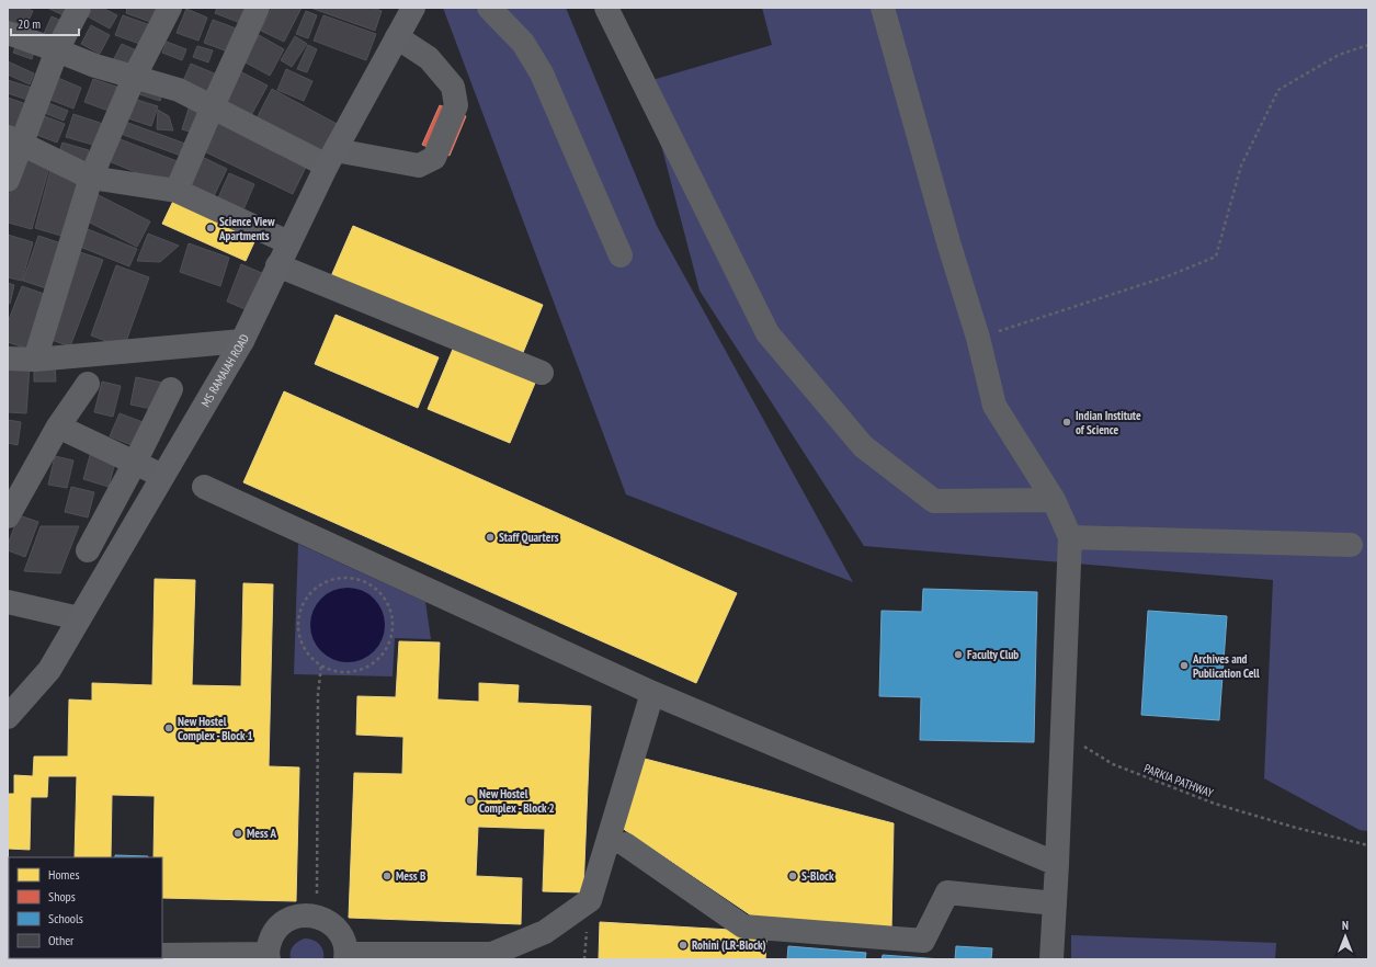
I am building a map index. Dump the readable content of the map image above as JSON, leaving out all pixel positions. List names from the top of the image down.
{
  "streets": {
    "main road": ["MS RAMAIAH ROAD"],
    "path": ["PARKIA PATHWAY"]
  },
  "places": [
    "Science View Apartments",
    "Indian Institute of Science",
    "Staff Quarters",
    "Faculty Club",
    "Archives and Publication Cell",
    "New Hostel Complex - Block 1",
    "New Hostel Complex - Block 2",
    "Mess A",
    "Mess B",
    "S-Block",
    "Rohini (LR-Block)"
  ],
  "legend": [
    "Homes",
    "Shops",
    "Schools",
    "Other"
  ],
  "scale_bar": "20 m",
  "north": "top"
}
